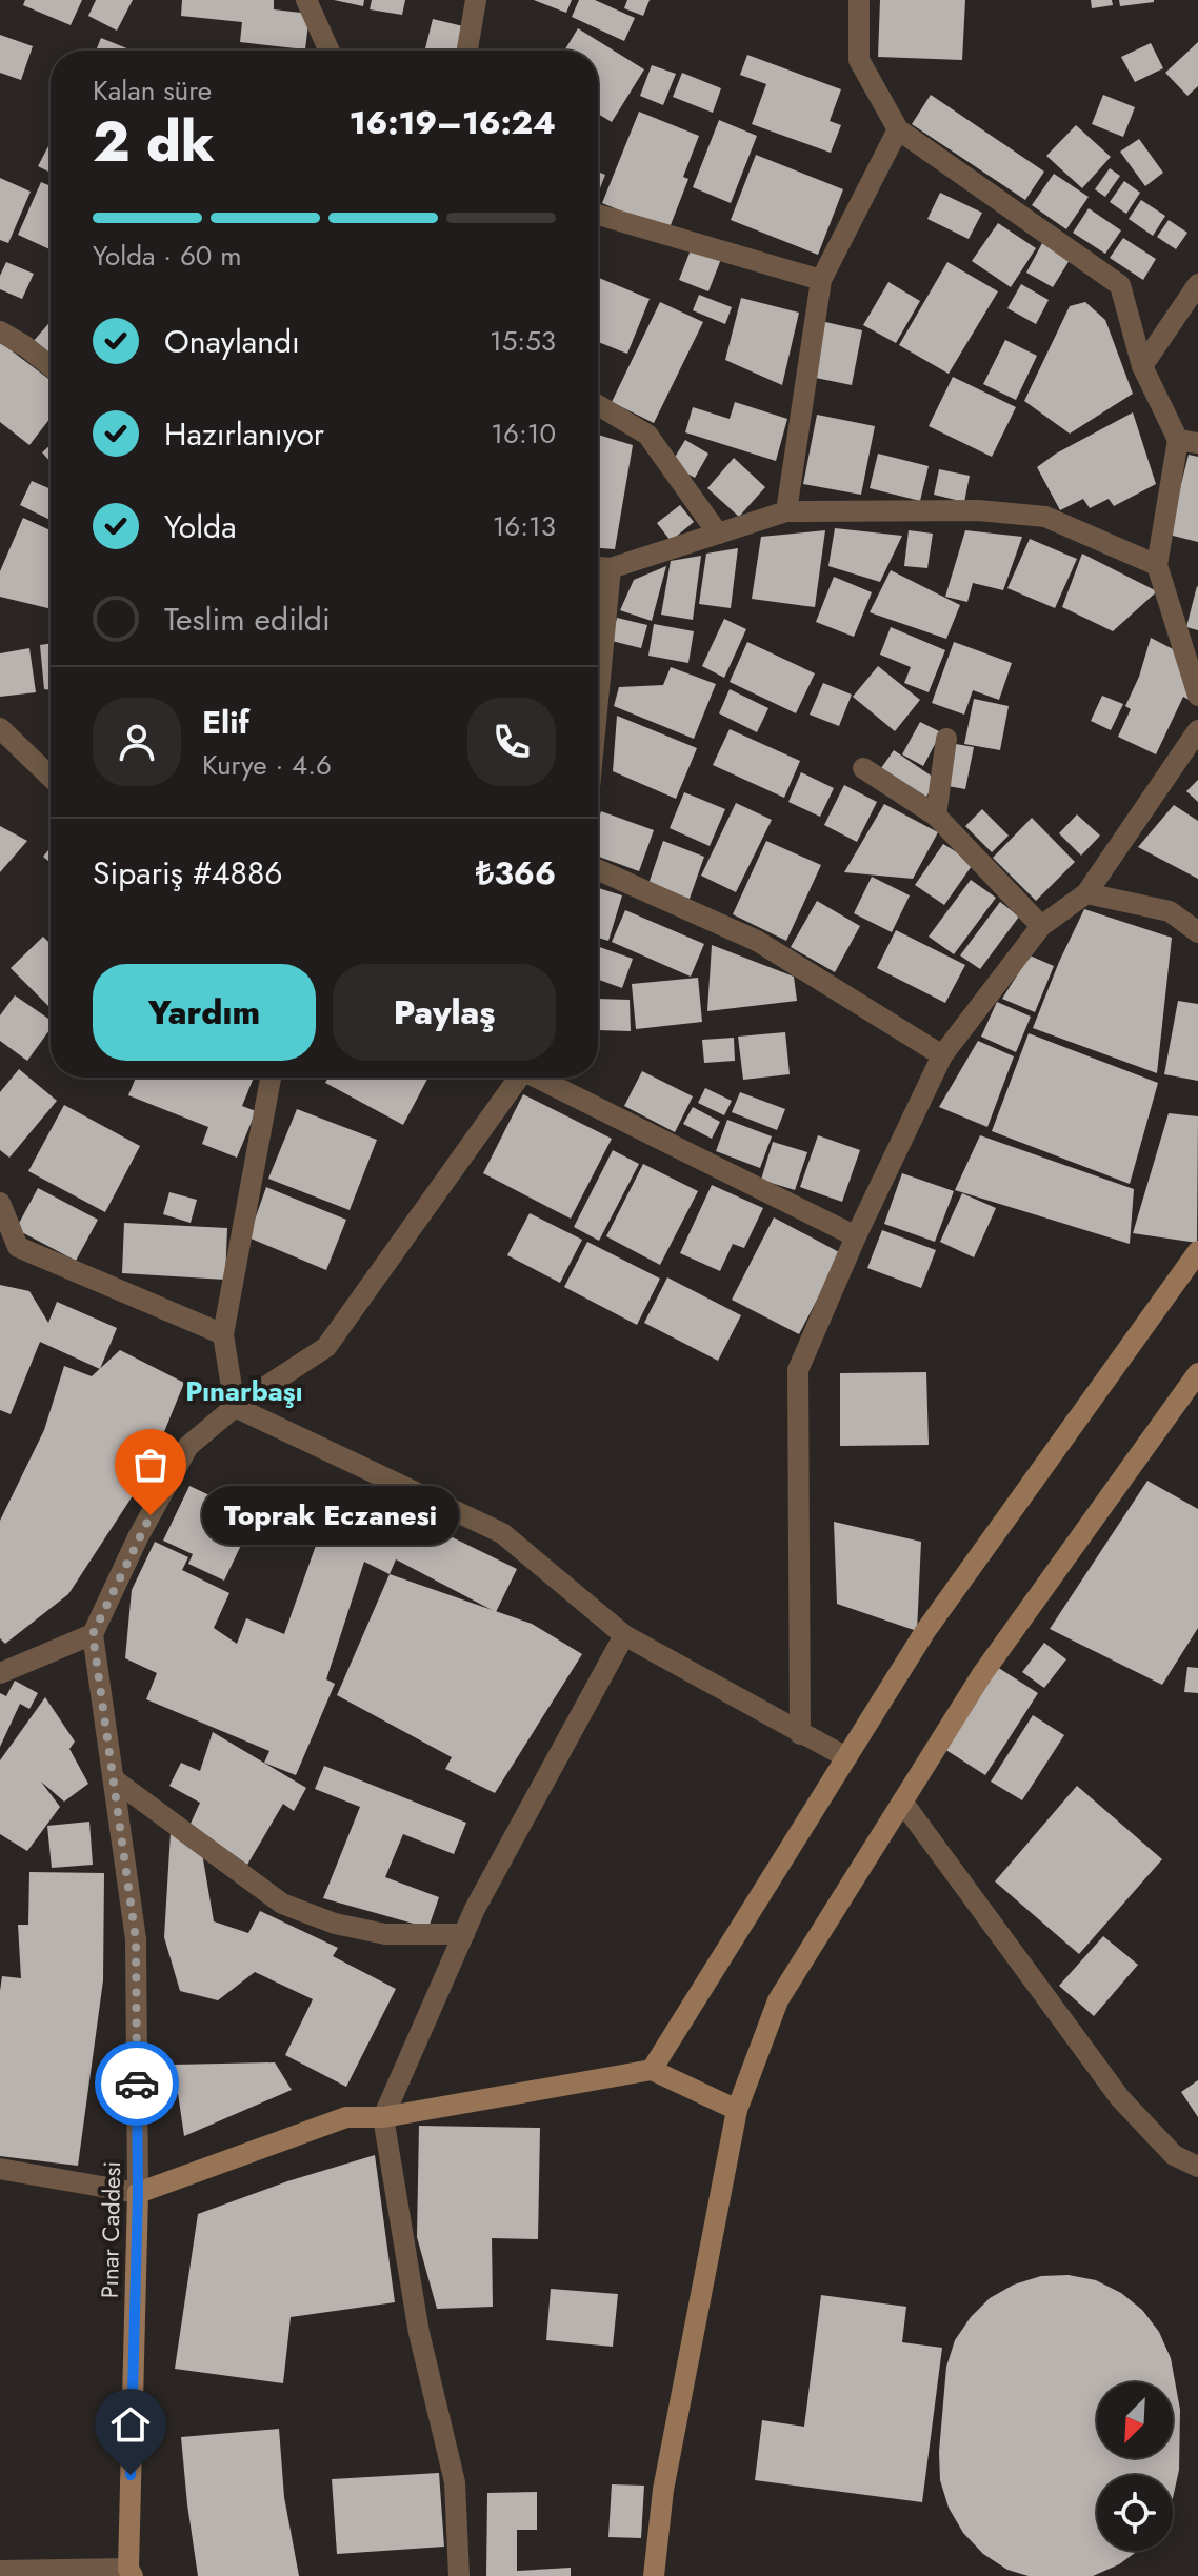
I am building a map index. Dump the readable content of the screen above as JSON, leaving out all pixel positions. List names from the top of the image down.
{
  "streets": {
    "main road": ["Pınar Caddesi"]
  },
  "districts": ["Pınarbaşı"],
  "places": ["Toprak Eczanesi"],
  "north": "bottom left",
  "page": {
    "heading": ["2 dk", "Kalan süre", "16:19–16:24"],
    "panel": [
      "Elif",
      "Kurye · 4.6",
      "Sipariş #4886",
      "₺366"
    ],
    "bar": "Yolda · 60 m",
    "list": [
      ["Onaylandı", "15:53"],
      ["Hazırlanıyor", "16:10"],
      ["Yolda", "16:13"],
      "Teslim edildi"
    ],
    "buttons": ["Yardım", "Paylaş"],
    "bubble": "Toprak Eczanesi"
  }
}
